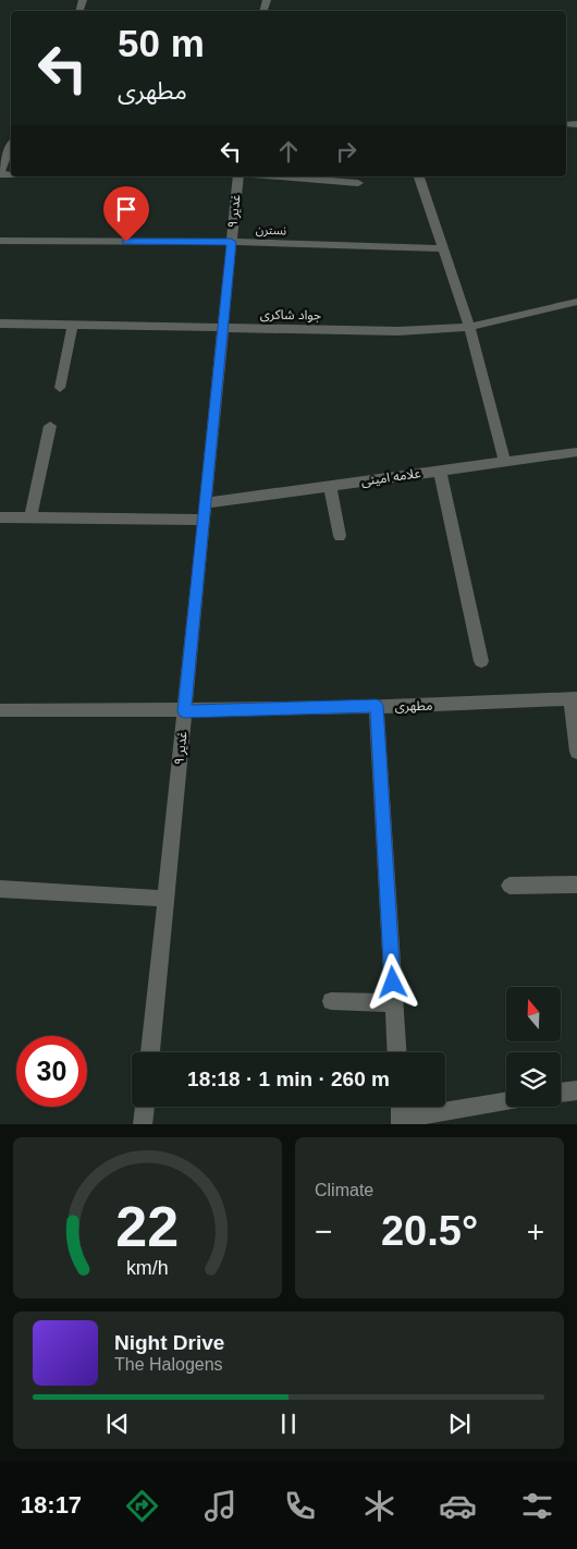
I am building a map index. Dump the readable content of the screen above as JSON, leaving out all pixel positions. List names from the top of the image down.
{
  "streets": {
    "street": [
      "غدیر ۹",
      "نسترن",
      "جواد شاکری",
      "علامه امینی",
      "مطهری"
    ]
  },
  "crossings": [
    ["غدیر ۹", "نسترن"],
    ["غدیر ۹", "جواد شاکری"],
    ["غدیر ۹", "علامه امینی"],
    ["غدیر ۹", "مطهری"]
  ],
  "north": "top",
  "page": {
    "turn": ["50 m", "مطهری"],
    "limit": "30",
    "trip": "18:18 · 1 min · 260 m",
    "tile": "Climate",
    "heat": ["−", "20.5°", "+"],
    "song": ["Night Drive", "The Halogens"],
    "tabs": "18:17",
    "gauge": ["22", "km/h"]
  }
}
